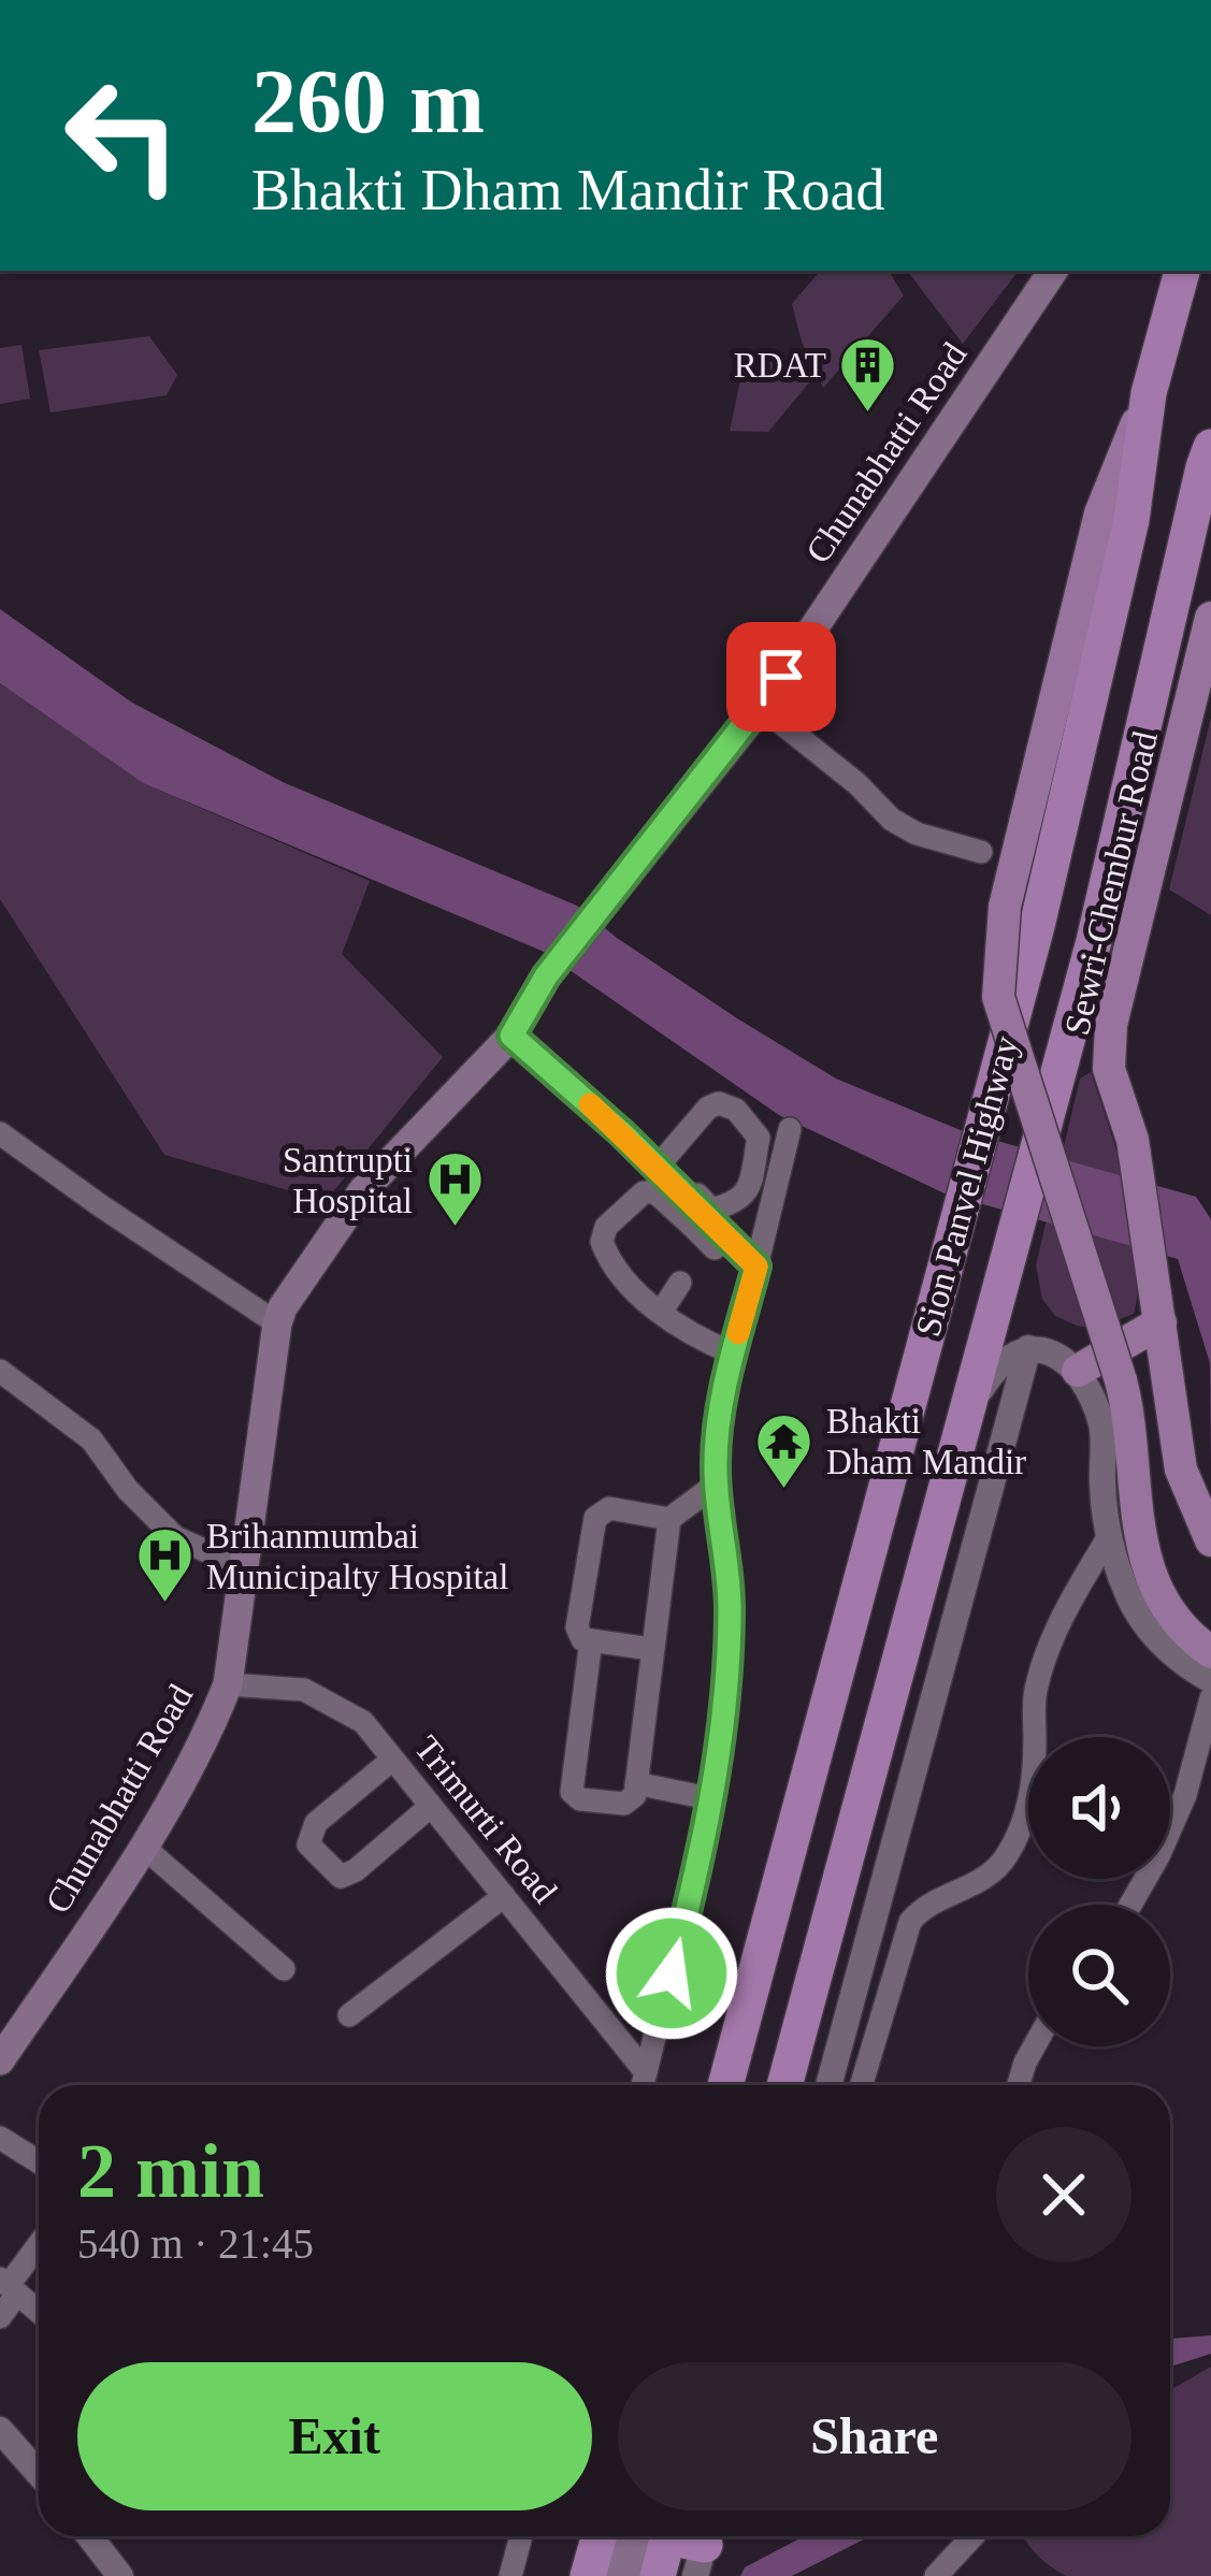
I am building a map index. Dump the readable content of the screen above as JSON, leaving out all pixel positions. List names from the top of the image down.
{
  "streets": {
    "highway": ["Sion Panvel Highway"],
    "main road": ["Chunabhatti Road", "Sewri-Chembur Road"],
    "street": ["Trimurti Road"]
  },
  "crossings": [
    ["Chunabhatti Road", "Trimurti Road"]
  ],
  "places": {
    "building": ["RDAT"],
    "hospital": ["Santrupti Hospital", "Brihanmumbai Municipalty Hospital"],
    "temple": ["Bhakti Dham Mandir"]
  },
  "page": {
    "turn": ["260 m", "Bhakti Dham Mandir Road"],
    "heading": ["2 min", "540 m · 21:45"],
    "buttons": ["Exit", "Share"]
  }
}
